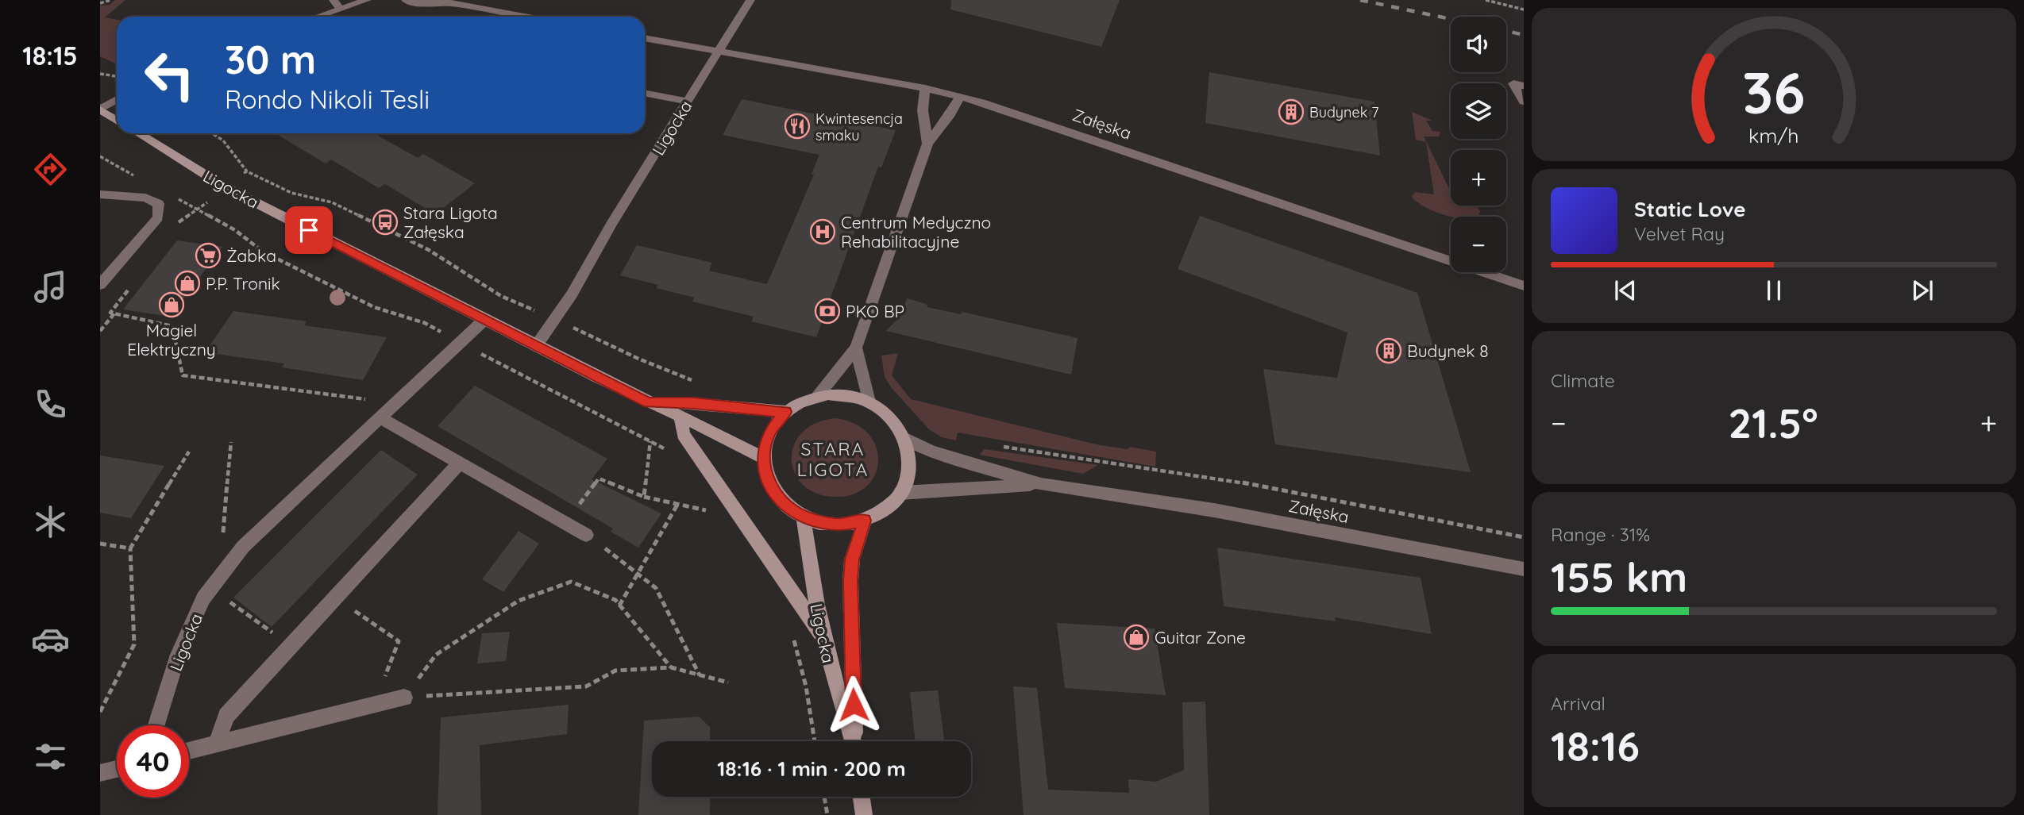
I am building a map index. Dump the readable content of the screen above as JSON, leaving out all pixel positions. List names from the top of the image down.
{
  "streets": {
    "street": ["Załęska", "Ligocka"]
  },
  "crossings": [
    ["Załęska", "Ligocka"]
  ],
  "districts": ["STARA LIGOTA"],
  "places": {
    "building": ["Budynek 7", "Budynek 8"],
    "restaurant": ["Kwintesencja smaku"],
    "bus stop": ["Stara Ligota Załęska"],
    "hospital": ["Centrum Medyczno Rehabilitacyjne"],
    "supermarket": ["Żabka"],
    "shop": ["P.P. Tronik", "Magiel Elektryczny", "Guitar Zone"],
    "bank": ["PKO BP"]
  },
  "page": {
    "tabs": "18:15",
    "map_buttons": ["+", "−"],
    "turn": ["30 m", "Rondo Nikoli Tesli"],
    "song": ["Static Love", "Velvet Ray"],
    "tile": [
      "Climate",
      ["Range · 31%", "155 km"],
      ["Arrival", "18:16"]
    ],
    "heat": ["−", "21.5°", "+"],
    "limit": "40",
    "trip": "18:16 · 1 min · 200 m",
    "gauge": ["36", "km/h"]
  }
}
